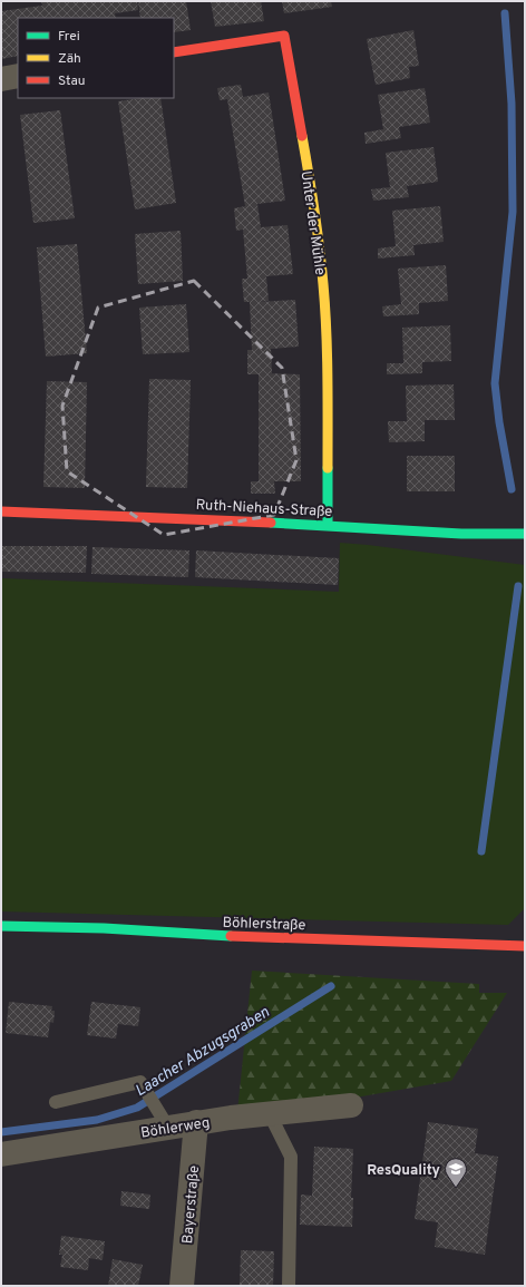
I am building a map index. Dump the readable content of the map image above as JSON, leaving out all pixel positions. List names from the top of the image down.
{
  "streets": {
    "street": [
      "Unter der Mühle",
      "Ruth-Niehaus-Straße",
      "Böhlerstraße",
      "Böhlerweg",
      "Bayerstraße"
    ]
  },
  "crossings": [
    ["Unter der Mühle", "Ruth-Niehaus-Straße"],
    ["Böhlerweg", "Bayerstraße"]
  ],
  "water": ["Laacher Abzugsgraben"],
  "places": {
    "school or university": ["ResQuality"]
  },
  "legend": ["Frei", "Zäh", "Stau"]
}
